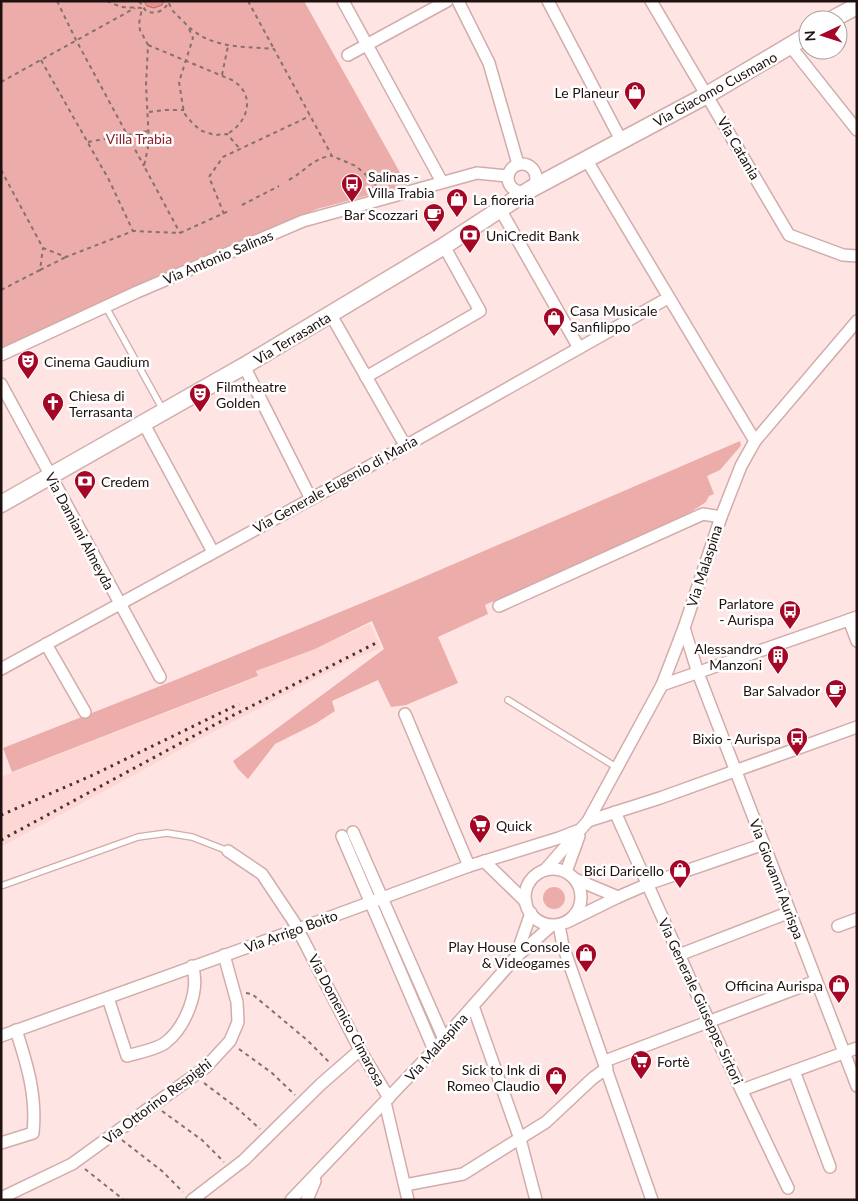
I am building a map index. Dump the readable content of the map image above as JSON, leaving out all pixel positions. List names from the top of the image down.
{
  "streets": {
    "street": [
      "Via Giacomo Cusmano",
      "Via Catania",
      "Via Antonio Salinas",
      "Via Terrasanta",
      "Via Generale Eugenio di Maria",
      "Via Damiani Almeyda",
      "Via Malaspina",
      "Via Giovanni Aurispa",
      "Via Arrigo Boito",
      "Via Generale Giuseppe Sirtori",
      "Via Domenico Cimarosa",
      "Via Ottorino Respighi"
    ]
  },
  "crossings": [
    ["Via Giacomo Cusmano", "Via Catania"],
    ["Via Giacomo Cusmano", "Via Terrasanta"],
    ["Via Terrasanta", "Via Damiani Almeyda"],
    ["Via Generale Eugenio di Maria", "Via Damiani Almeyda"],
    ["Via Malaspina", "Via Giovanni Aurispa"],
    ["Via Malaspina", "Via Arrigo Boito"],
    ["Via Malaspina", "Via Domenico Cimarosa"],
    ["Via Giovanni Aurispa", "Via Arrigo Boito"],
    ["Via Arrigo Boito", "Via Generale Giuseppe Sirtori"],
    ["Via Arrigo Boito", "Via Domenico Cimarosa"],
    ["Via Arrigo Boito", "Via Ottorino Respighi"]
  ],
  "parks": ["Villa Trabia"],
  "places": {
    "shop": [
      "Le Planeur",
      "La fioreria",
      "Casa Musicale Sanfilippo",
      "Bici Daricello",
      "Play House Console & Videogames",
      "Officina Aurispa",
      "Sick to Ink di Romeo Claudio"
    ],
    "bus stop": ["Salinas - Villa Trabia", "Parlatore - Aurispa", "Bixio - Aurispa"],
    "cafe": ["Bar Scozzari", "Bar Salvador"],
    "bank": ["UniCredit Bank", "Credem"],
    "theatre": ["Cinema Gaudium", "Filmtheatre Golden"],
    "church": ["Chiesa di Terrasanta"],
    "building": ["Alessandro Manzoni"],
    "supermarket": ["Quick", "Fortè"]
  },
  "north": "left"
}
